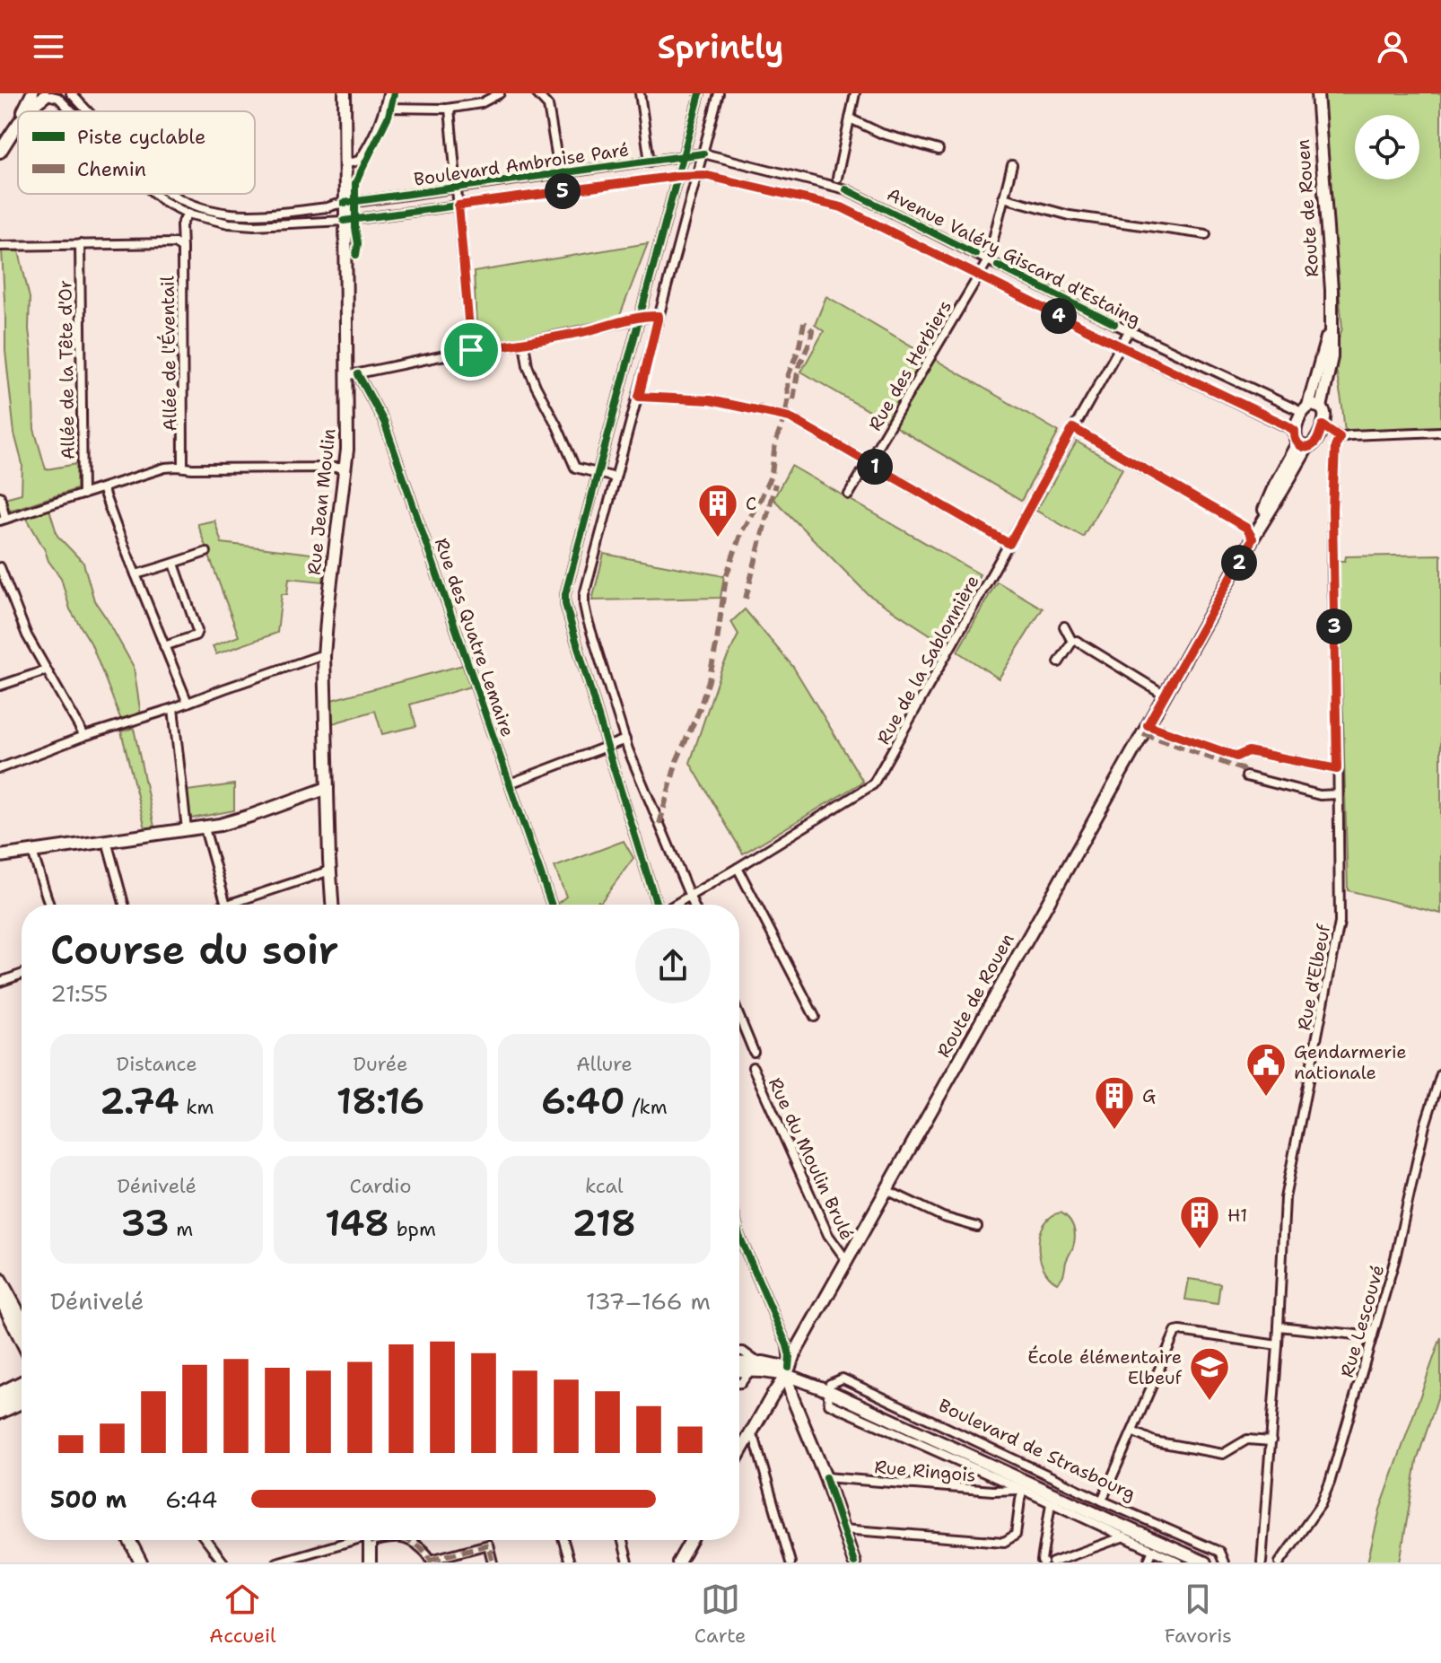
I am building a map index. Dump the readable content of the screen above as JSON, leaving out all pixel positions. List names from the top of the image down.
{
  "streets": {
    "main road": ["Route de Rouen", "Rue Jean Moulin", "Boulevard de Strasbourg"],
    "street": [
      "Boulevard Ambroise Paré",
      "Avenue Valéry Giscard d'Estaing",
      "Allée de l'Éventail",
      "Rue des Herbiers",
      "Allée de la Tête d'Or",
      "Rue des Quatre Lemaire",
      "Rue de la Sablonnière",
      "Rue d'Elbeuf",
      "Rue du Moulin Brulé",
      "Rue Lescouvé",
      "Rue Ringois"
    ]
  },
  "crossings": [
    ["Boulevard Ambroise Paré", "Avenue Valéry Giscard d'Estaing"],
    ["Boulevard Ambroise Paré", "Allée de l'Éventail"],
    ["Boulevard Ambroise Paré", "Rue Jean Moulin"],
    ["Route de Rouen", "Avenue Valéry Giscard d'Estaing"],
    ["Route de Rouen", "Rue du Moulin Brulé"],
    ["Route de Rouen", "Boulevard de Strasbourg"],
    ["Avenue Valéry Giscard d'Estaing", "Rue des Herbiers"],
    ["Avenue Valéry Giscard d'Estaing", "Rue de la Sablonnière"],
    ["Boulevard de Strasbourg", "Rue Ringois"]
  ],
  "places": {
    "building": ["C", "G", "H1"],
    "public building": ["Gendarmerie nationale"],
    "school or university": ["École élémentaire Elbeuf"]
  },
  "legend": ["Piste cyclable", "Chemin"],
  "page": {
    "header": "Sprintly",
    "pins": [
      "5",
      "4",
      "1",
      "2",
      "3"
    ],
    "heading": ["Course du soir", "21:55"],
    "stats": [
      ["Distance", "2.74 km"],
      ["Durée", "18:16"],
      ["Allure", "6:40 /km"],
      ["Dénivelé", "33 m"],
      ["Cardio", "148 bpm"],
      ["kcal", "218"]
    ],
    "chart": ["Dénivelé", "137–166 m"],
    "list": [
      {
        "name": "500 m",
        "note": "6:44"
      }
    ],
    "tabs": ["Accueil", "Carte", "Favoris"]
  }
}
